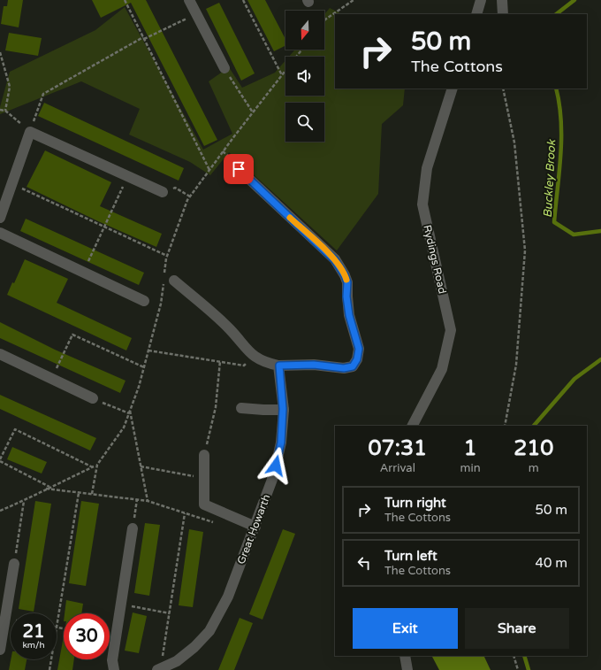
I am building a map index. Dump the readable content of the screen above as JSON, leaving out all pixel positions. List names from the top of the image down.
{
  "streets": {
    "street": ["Rydings Road", "Great Howarth"]
  },
  "water": ["Buckley Brook"],
  "north": "bottom",
  "page": {
    "turn": ["50 m", "The Cottons"],
    "eta": [
      "07:31",
      "Arrival",
      "1",
      "min",
      "210",
      "m"
    ],
    "list": [
      {
        "name": "Turn right",
        "note": "The Cottons",
        "value": "50 m"
      },
      {
        "name": "Turn left",
        "note": "The Cottons",
        "value": "40 m"
      }
    ],
    "buttons": ["Exit", "Share"],
    "speed": "21 km/h",
    "limit": "30"
  }
}
